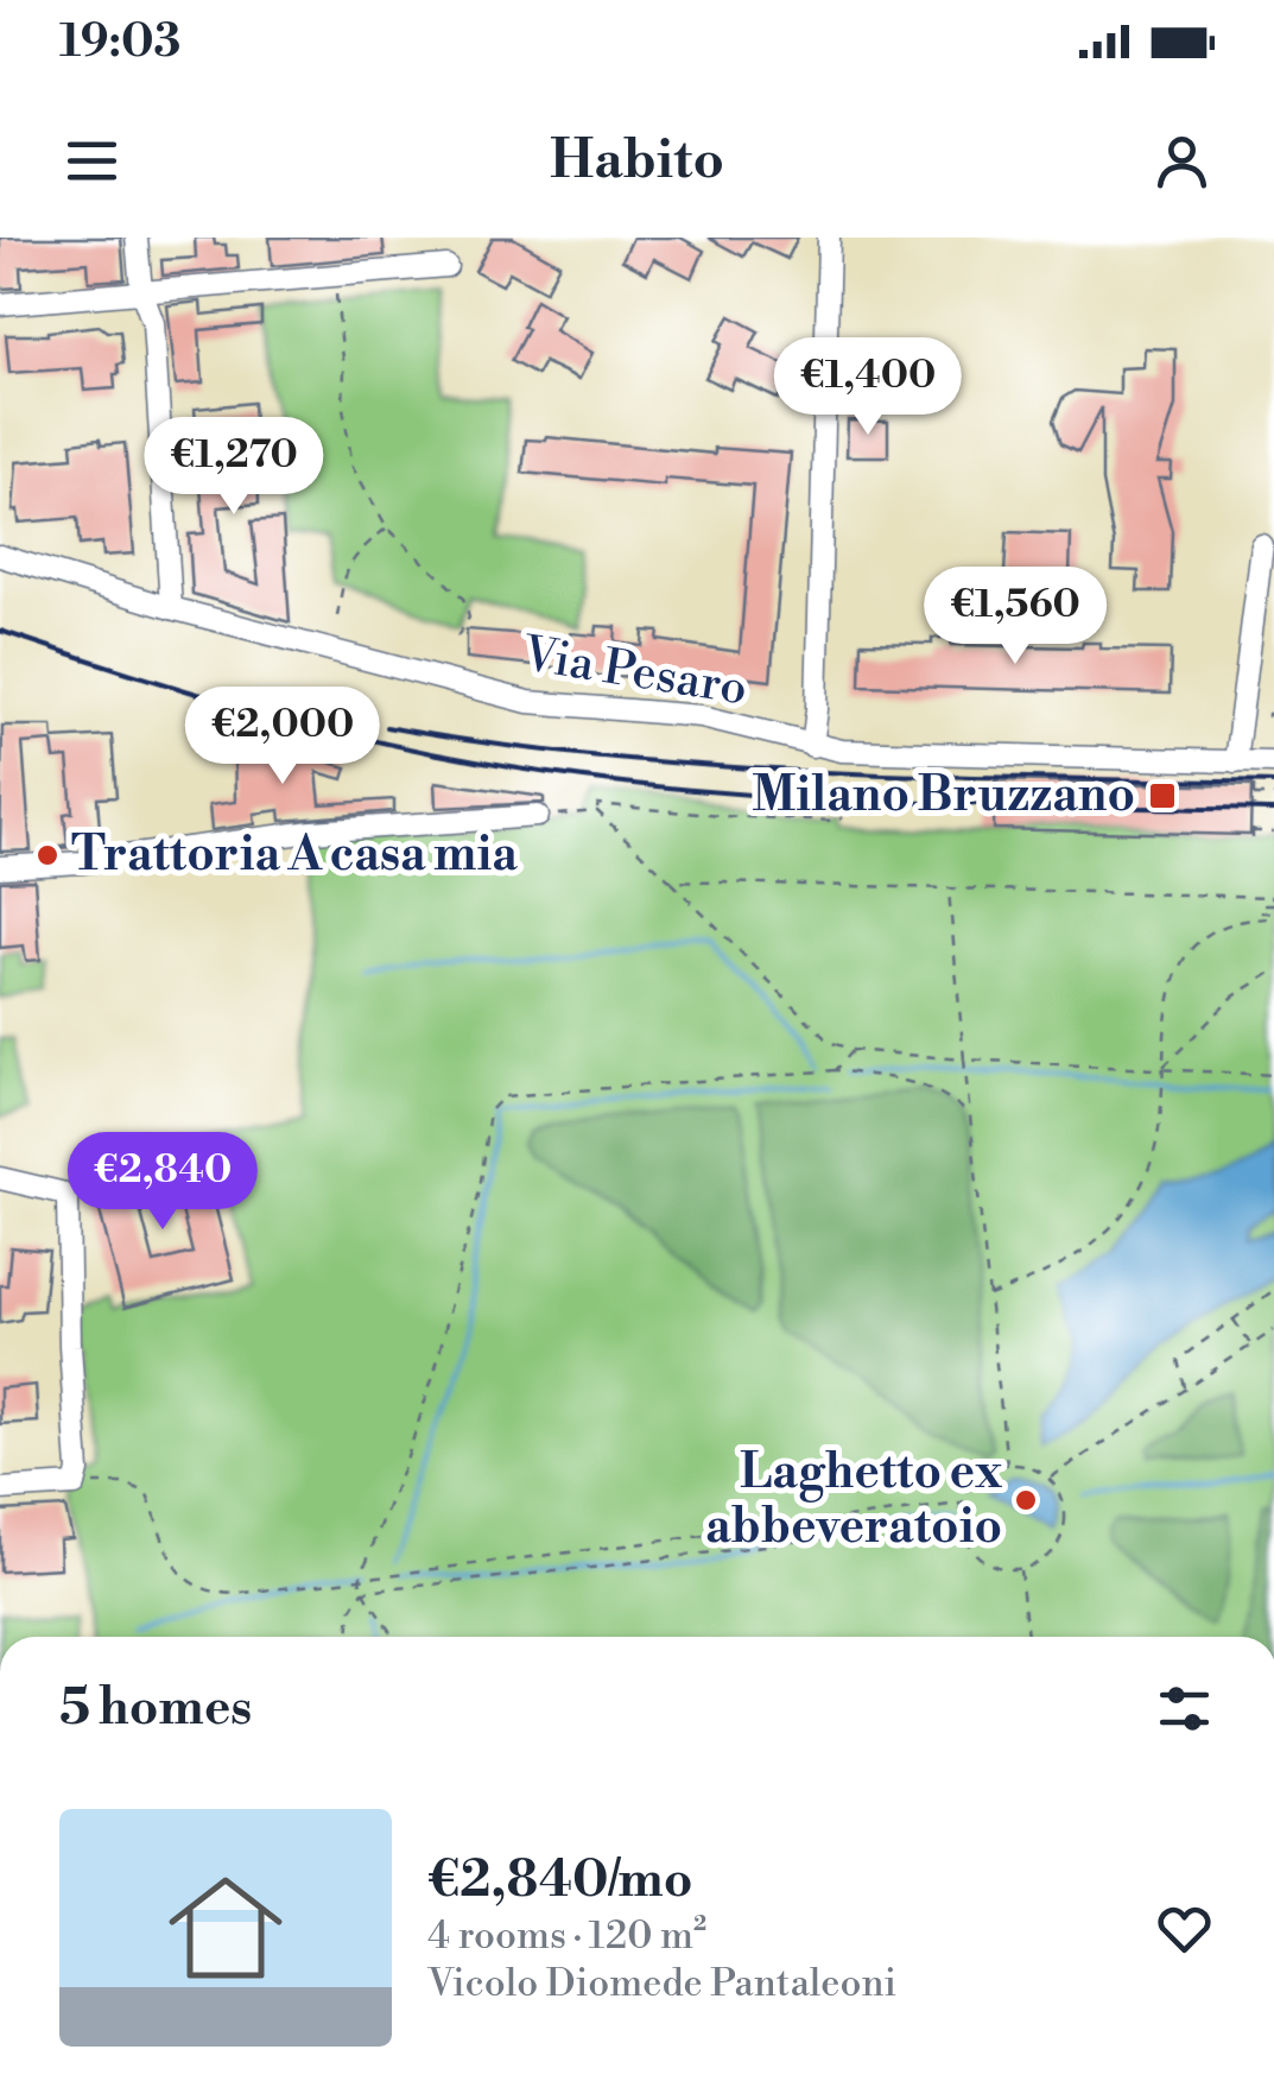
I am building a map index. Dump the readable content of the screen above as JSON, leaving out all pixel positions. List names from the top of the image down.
{
  "streets": {
    "street": ["Via Pesaro"]
  },
  "places": {
    "transit": ["Milano Bruzzano"],
    "other": ["Trattoria A casa mia", "Laghetto ex abbeveratoio"]
  },
  "page": {
    "status": "19:03",
    "header": "Habito",
    "price": [
      "€1,400",
      "€1,270",
      "€1,560",
      "€2,000",
      "€2,840"
    ],
    "heading": "5 homes",
    "list": [
      {
        "name": "€2,840/mo",
        "note": "4 rooms · 120 m² · Vicolo Diomede Pantaleoni"
      }
    ]
  }
}
